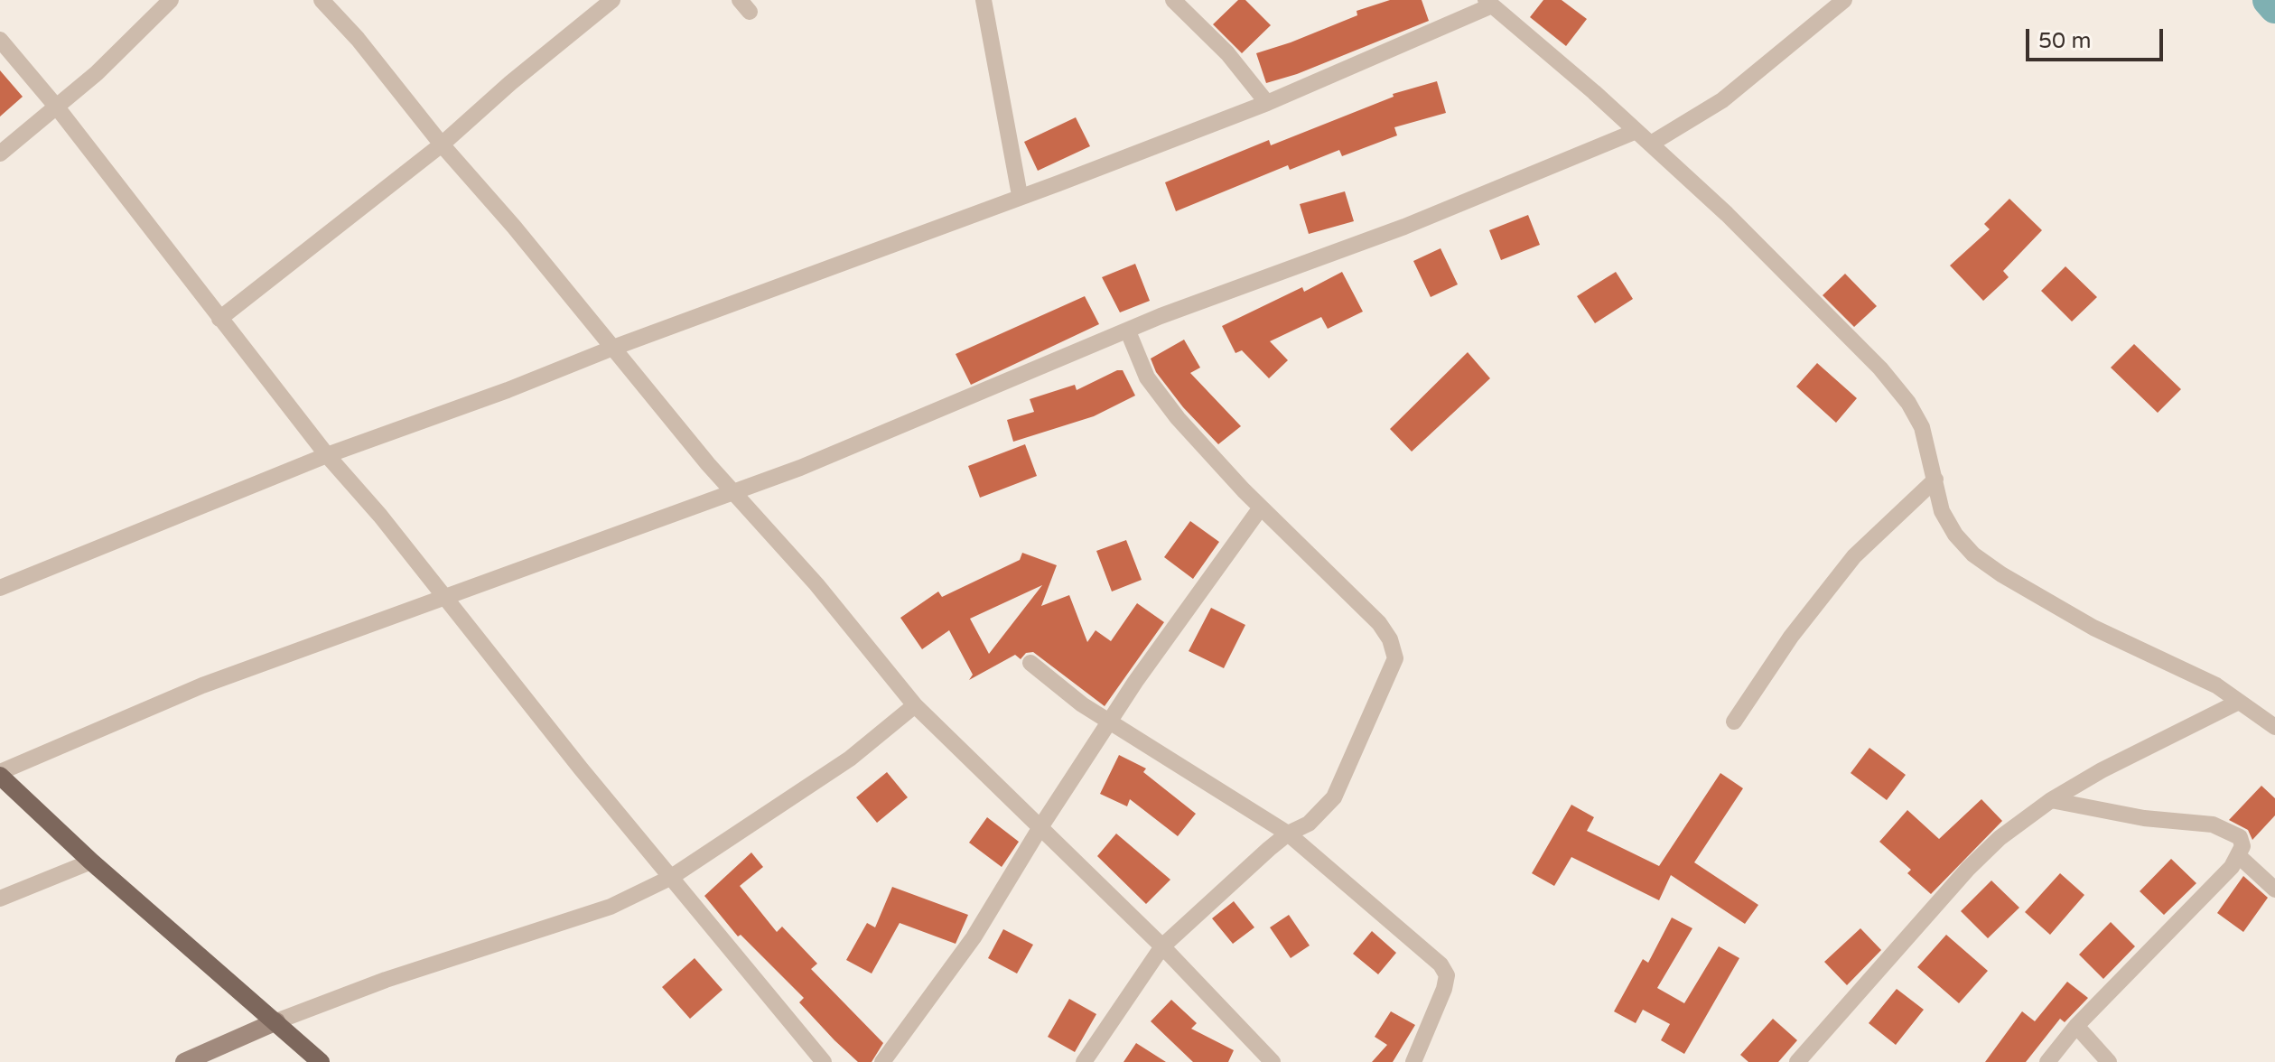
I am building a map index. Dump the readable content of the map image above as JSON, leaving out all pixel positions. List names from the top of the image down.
{
  "scale_bar": "50 m"
}
